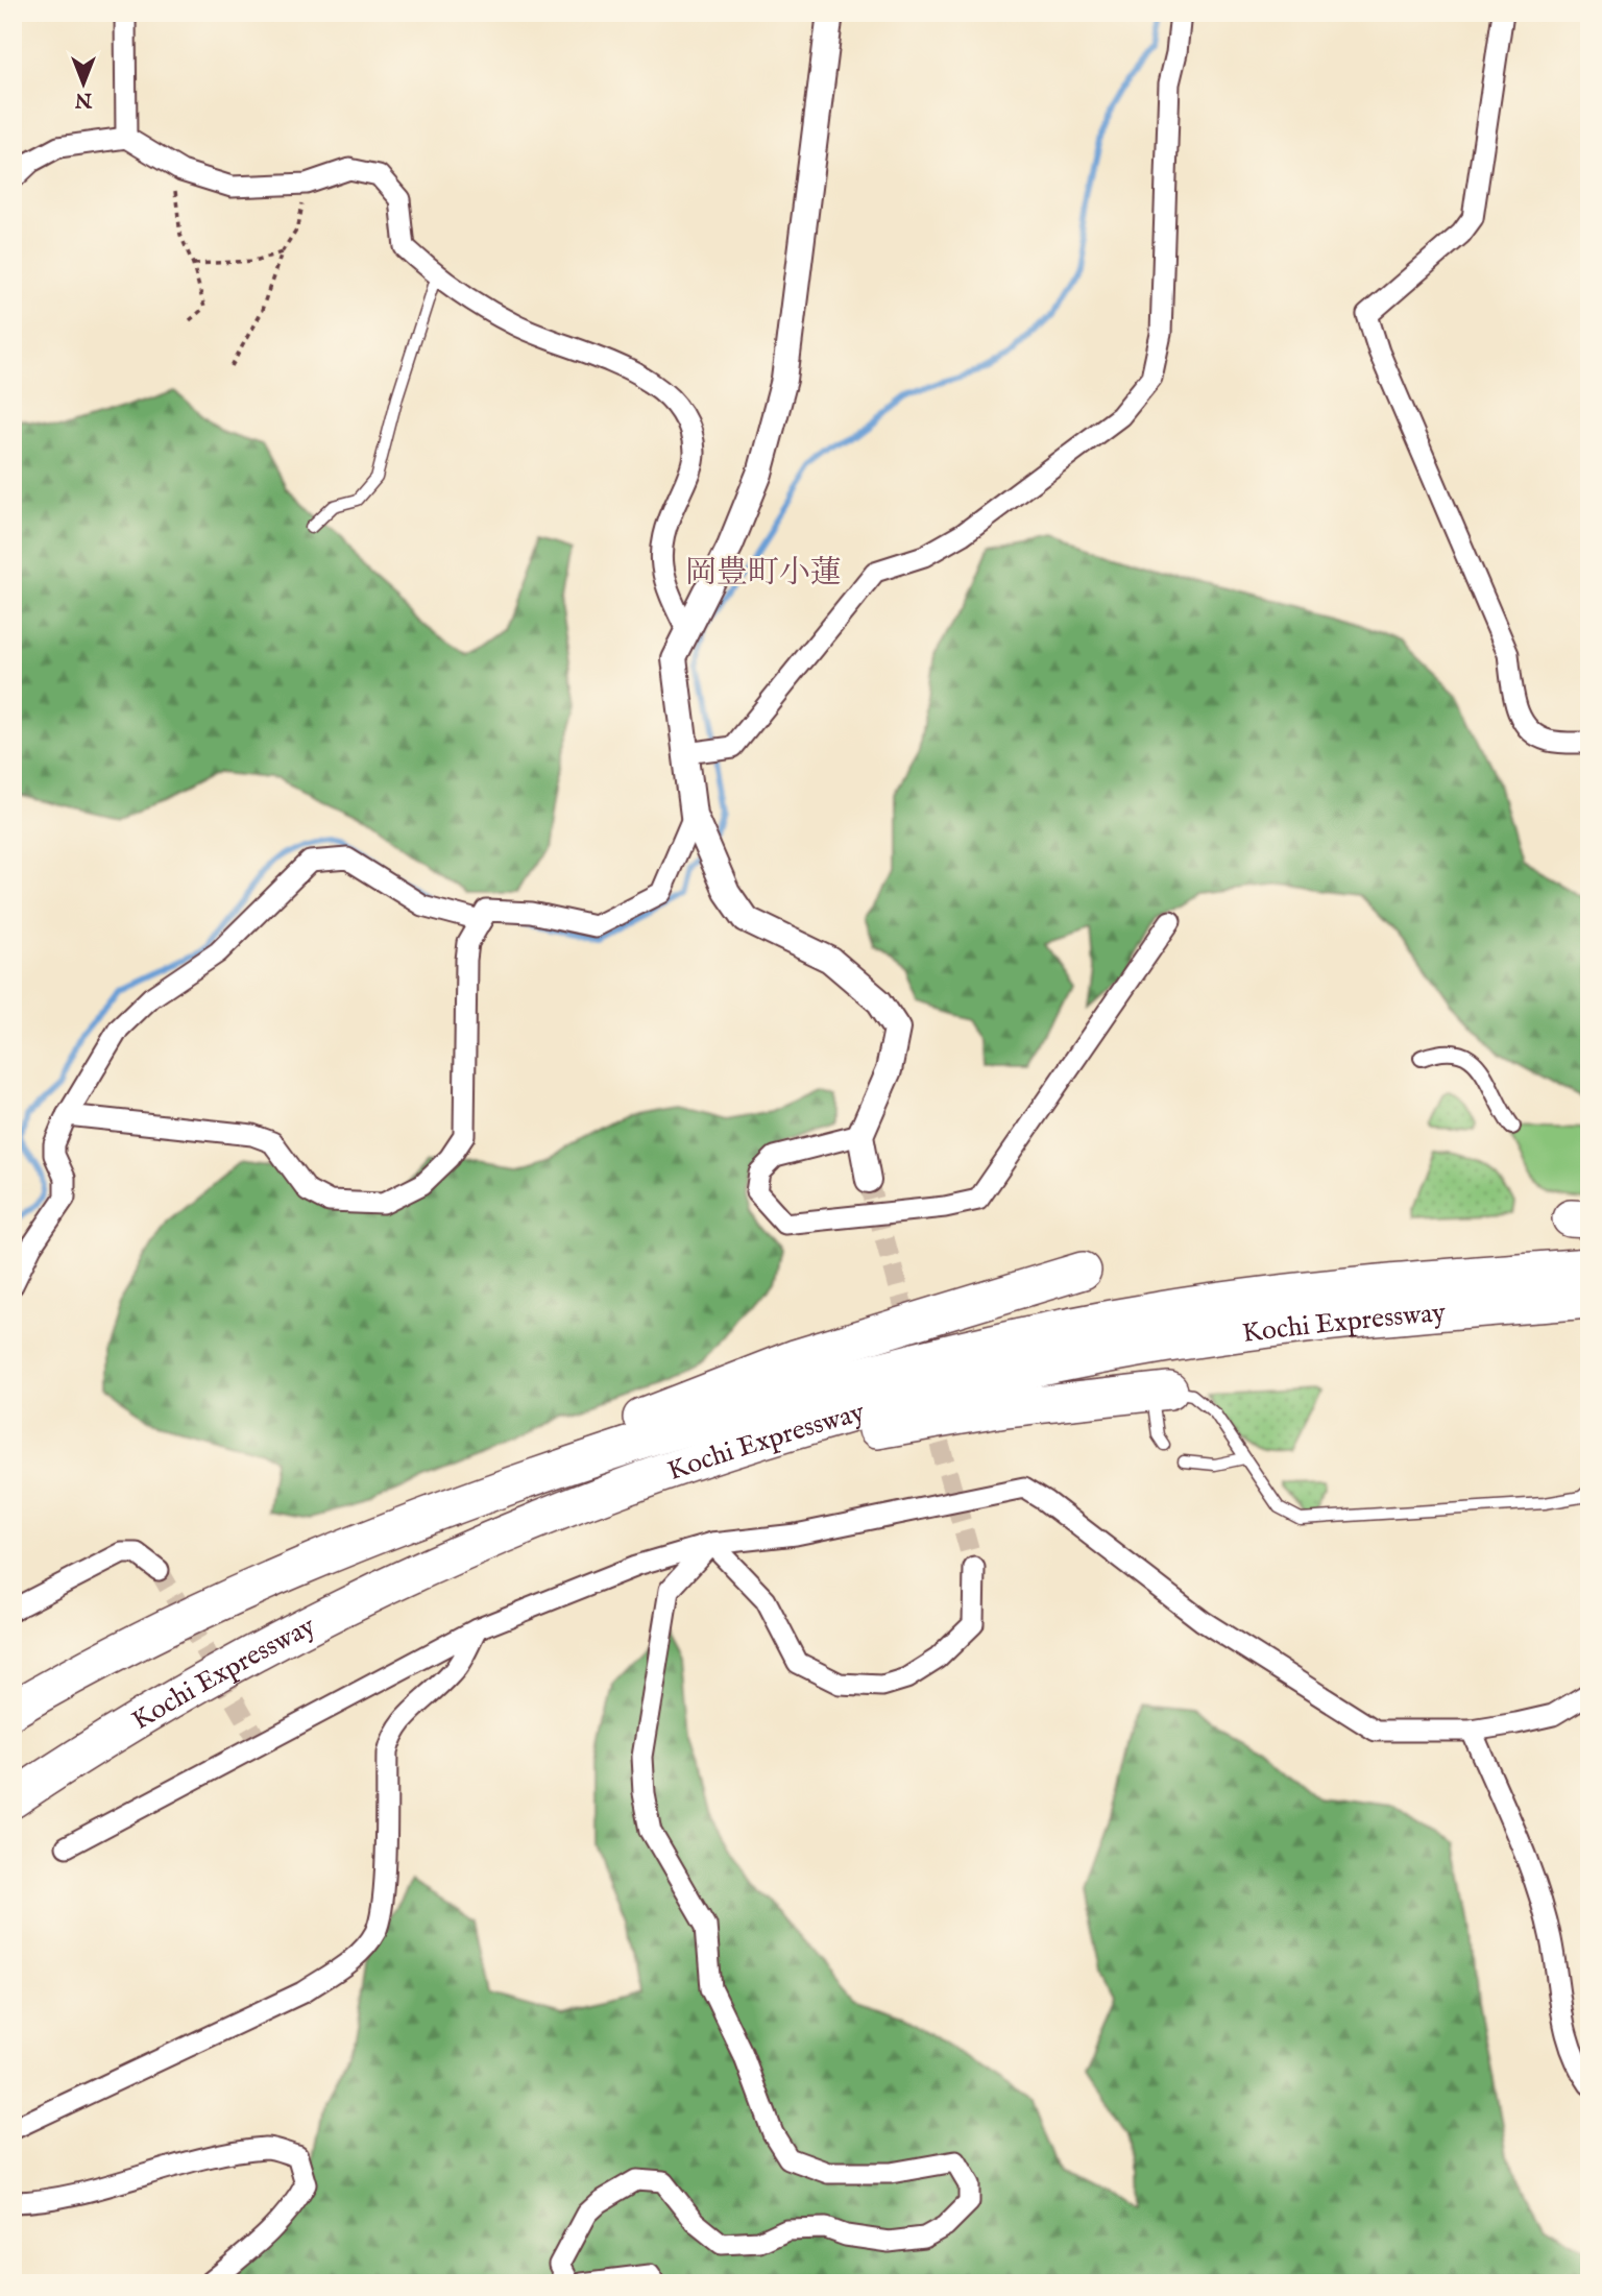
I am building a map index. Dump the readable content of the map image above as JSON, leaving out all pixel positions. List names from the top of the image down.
{
  "streets": {
    "highway": ["Kochi Expressway"]
  },
  "districts": ["岡豊町小蓮"],
  "north": "bottom"
}
